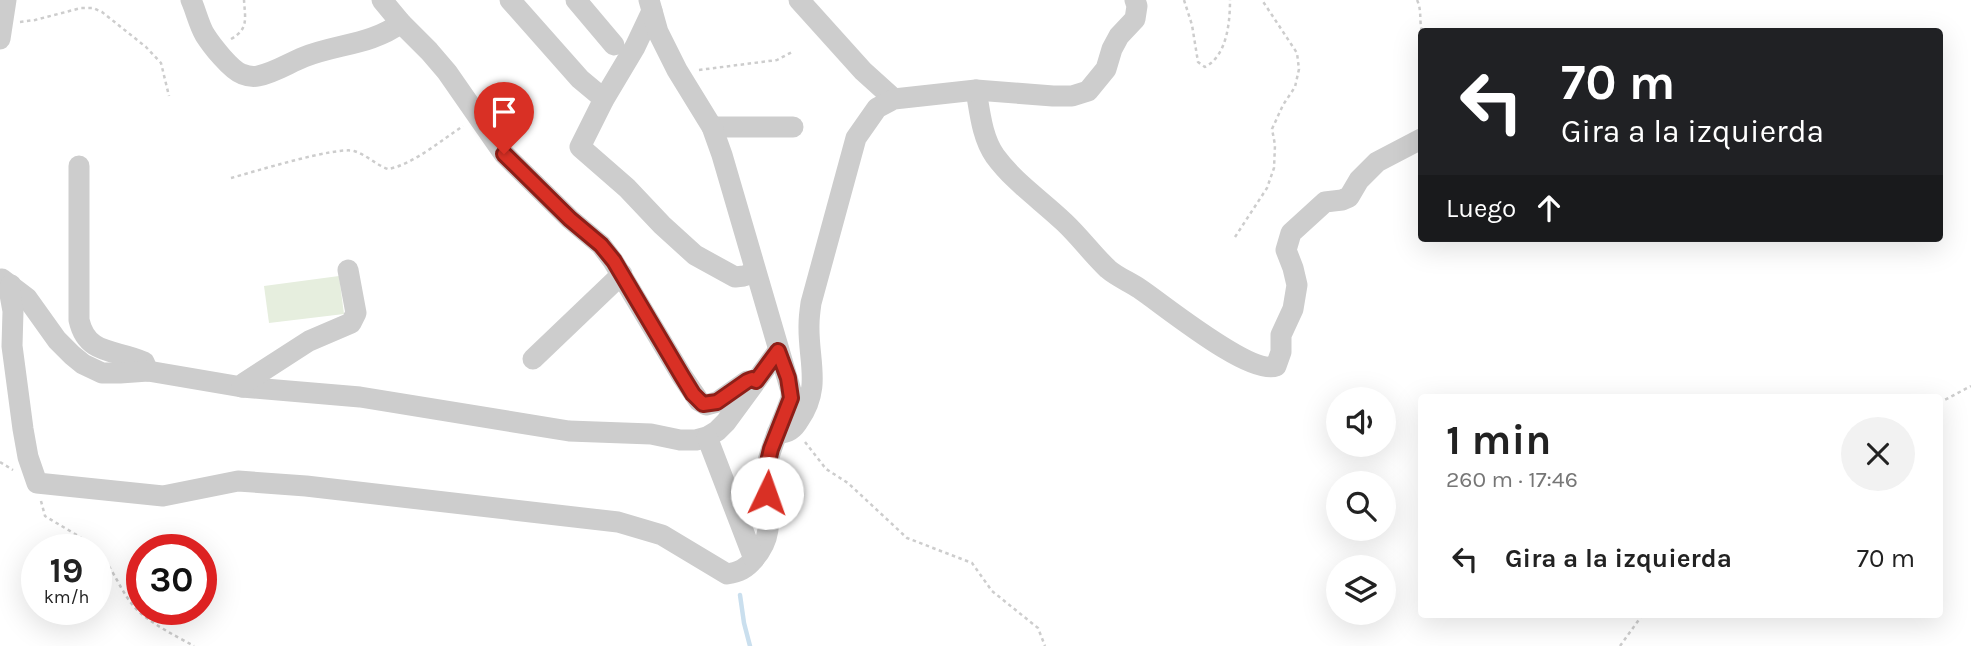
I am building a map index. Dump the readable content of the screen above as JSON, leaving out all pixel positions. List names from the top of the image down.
{
  "page": {
    "turn": ["70 m", "Gira a la izquierda"],
    "then": "Luego",
    "heading": ["1 min", "260 m · 17:46"],
    "list": [
      {
        "name": "Gira a la izquierda",
        "value": "70 m"
      }
    ],
    "speed": "19 km/h",
    "limit": "30"
  }
}
